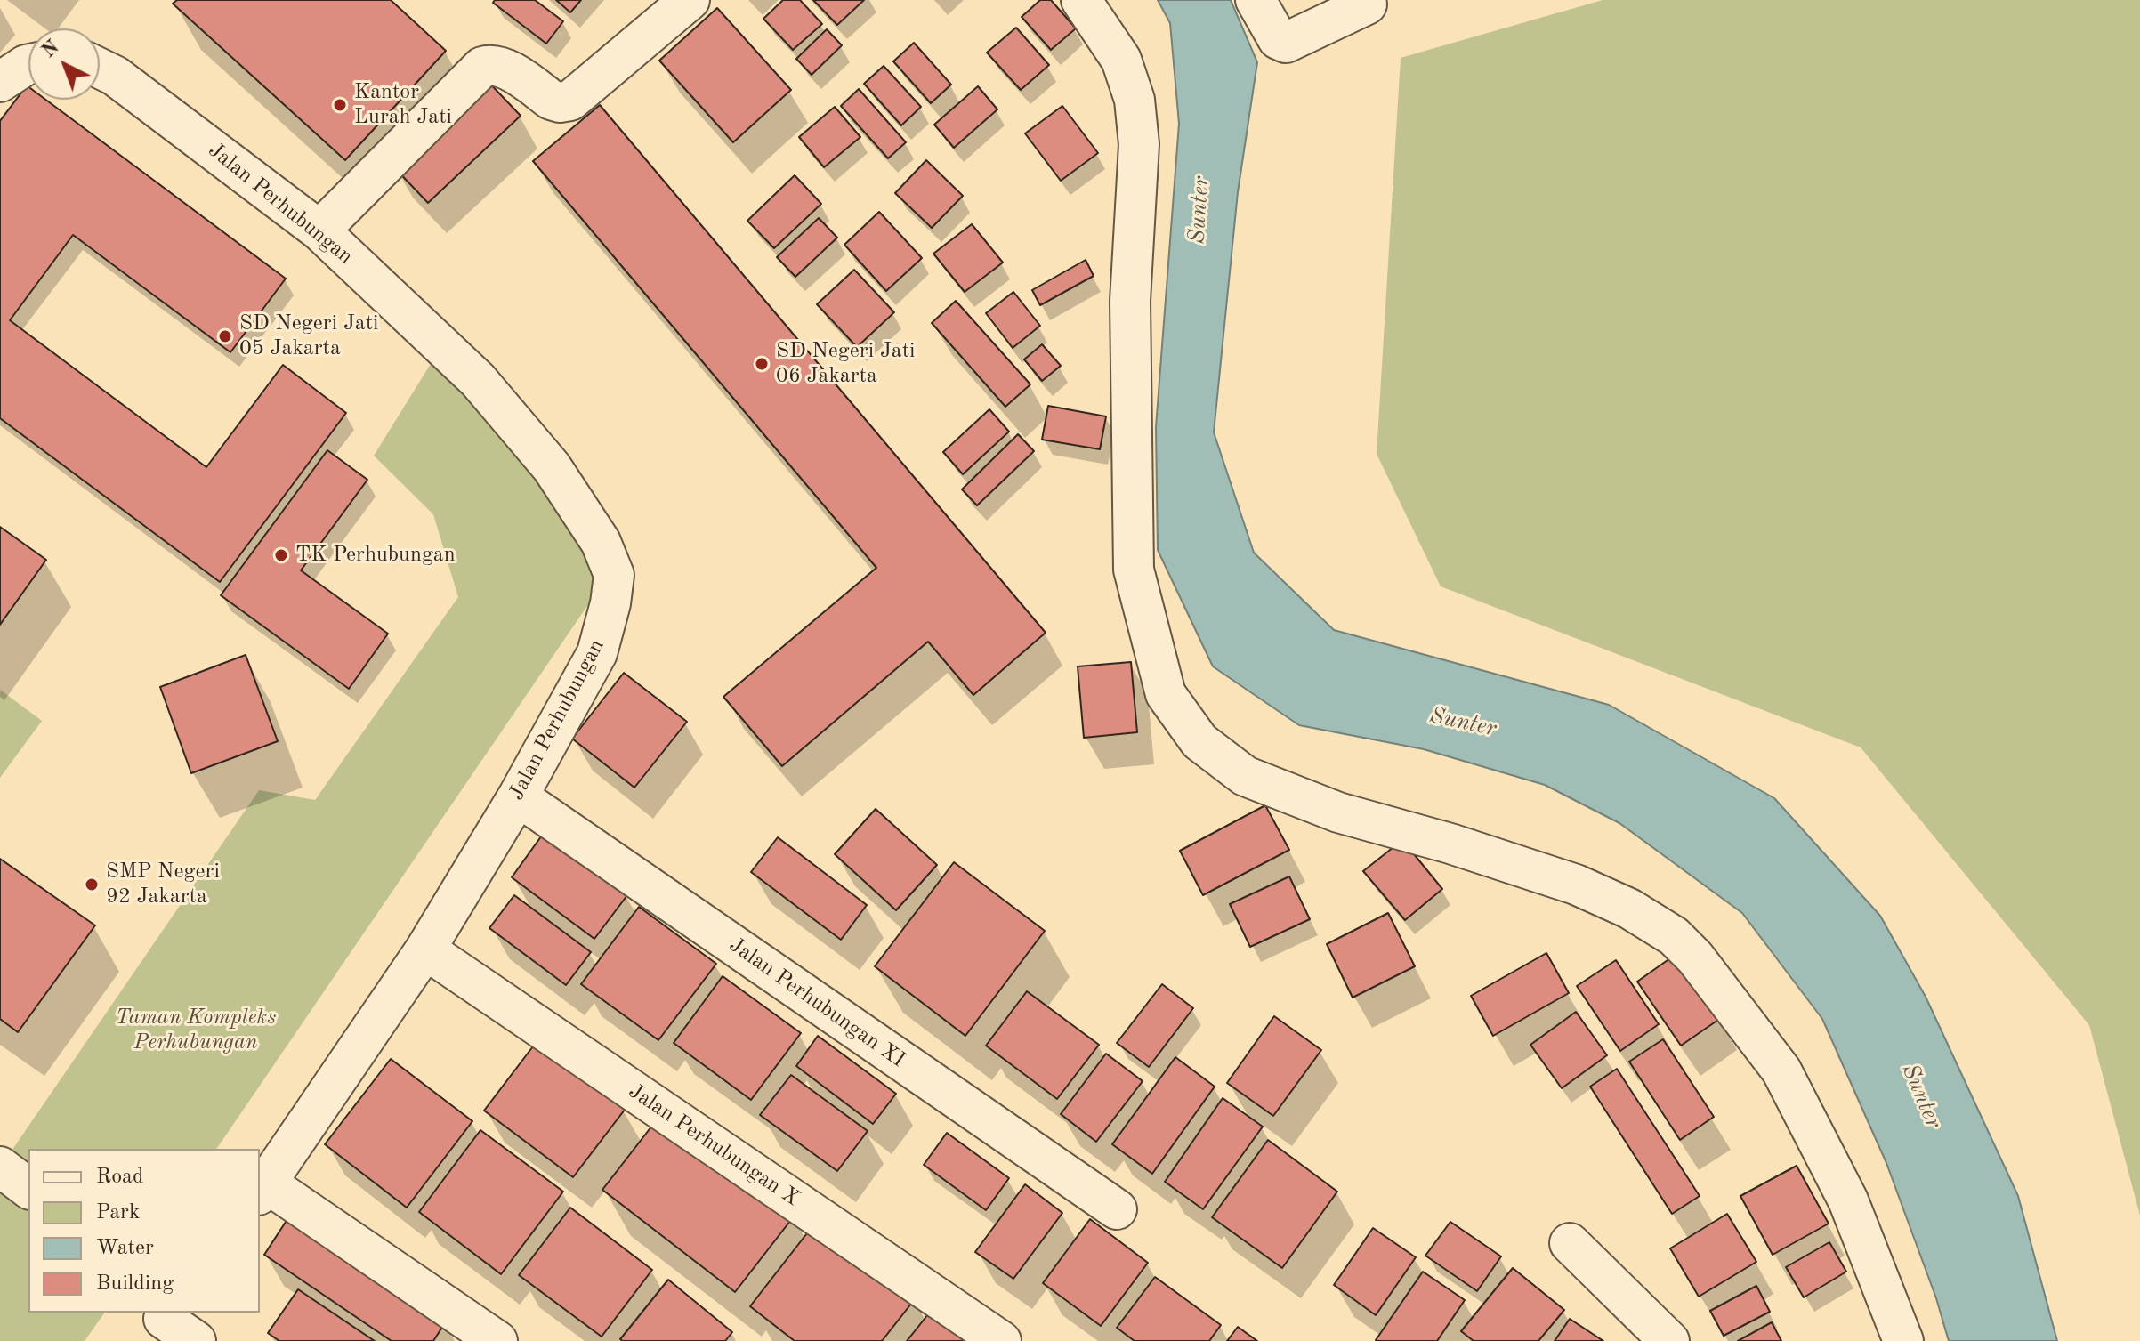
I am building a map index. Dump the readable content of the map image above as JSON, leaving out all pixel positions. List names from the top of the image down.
{
  "streets": {
    "street": ["Jalan Perhubungan", "Jalan Perhubungan XI", "Jalan Perhubungan X"]
  },
  "crossings": [
    ["Jalan Perhubungan", "Jalan Perhubungan XI"],
    ["Jalan Perhubungan", "Jalan Perhubungan X"]
  ],
  "water": ["Sunter"],
  "parks": ["Taman Kompleks Perhubungan"],
  "places": [
    "Kantor Lurah Jati",
    "SD Negeri Jati 05 Jakarta",
    "SD Negeri Jati 06 Jakarta",
    "TK Perhubungan",
    "SMP Negeri 92 Jakarta"
  ],
  "legend": [
    "Road",
    "Park",
    "Water",
    "Building"
  ],
  "north": "top left"
}
